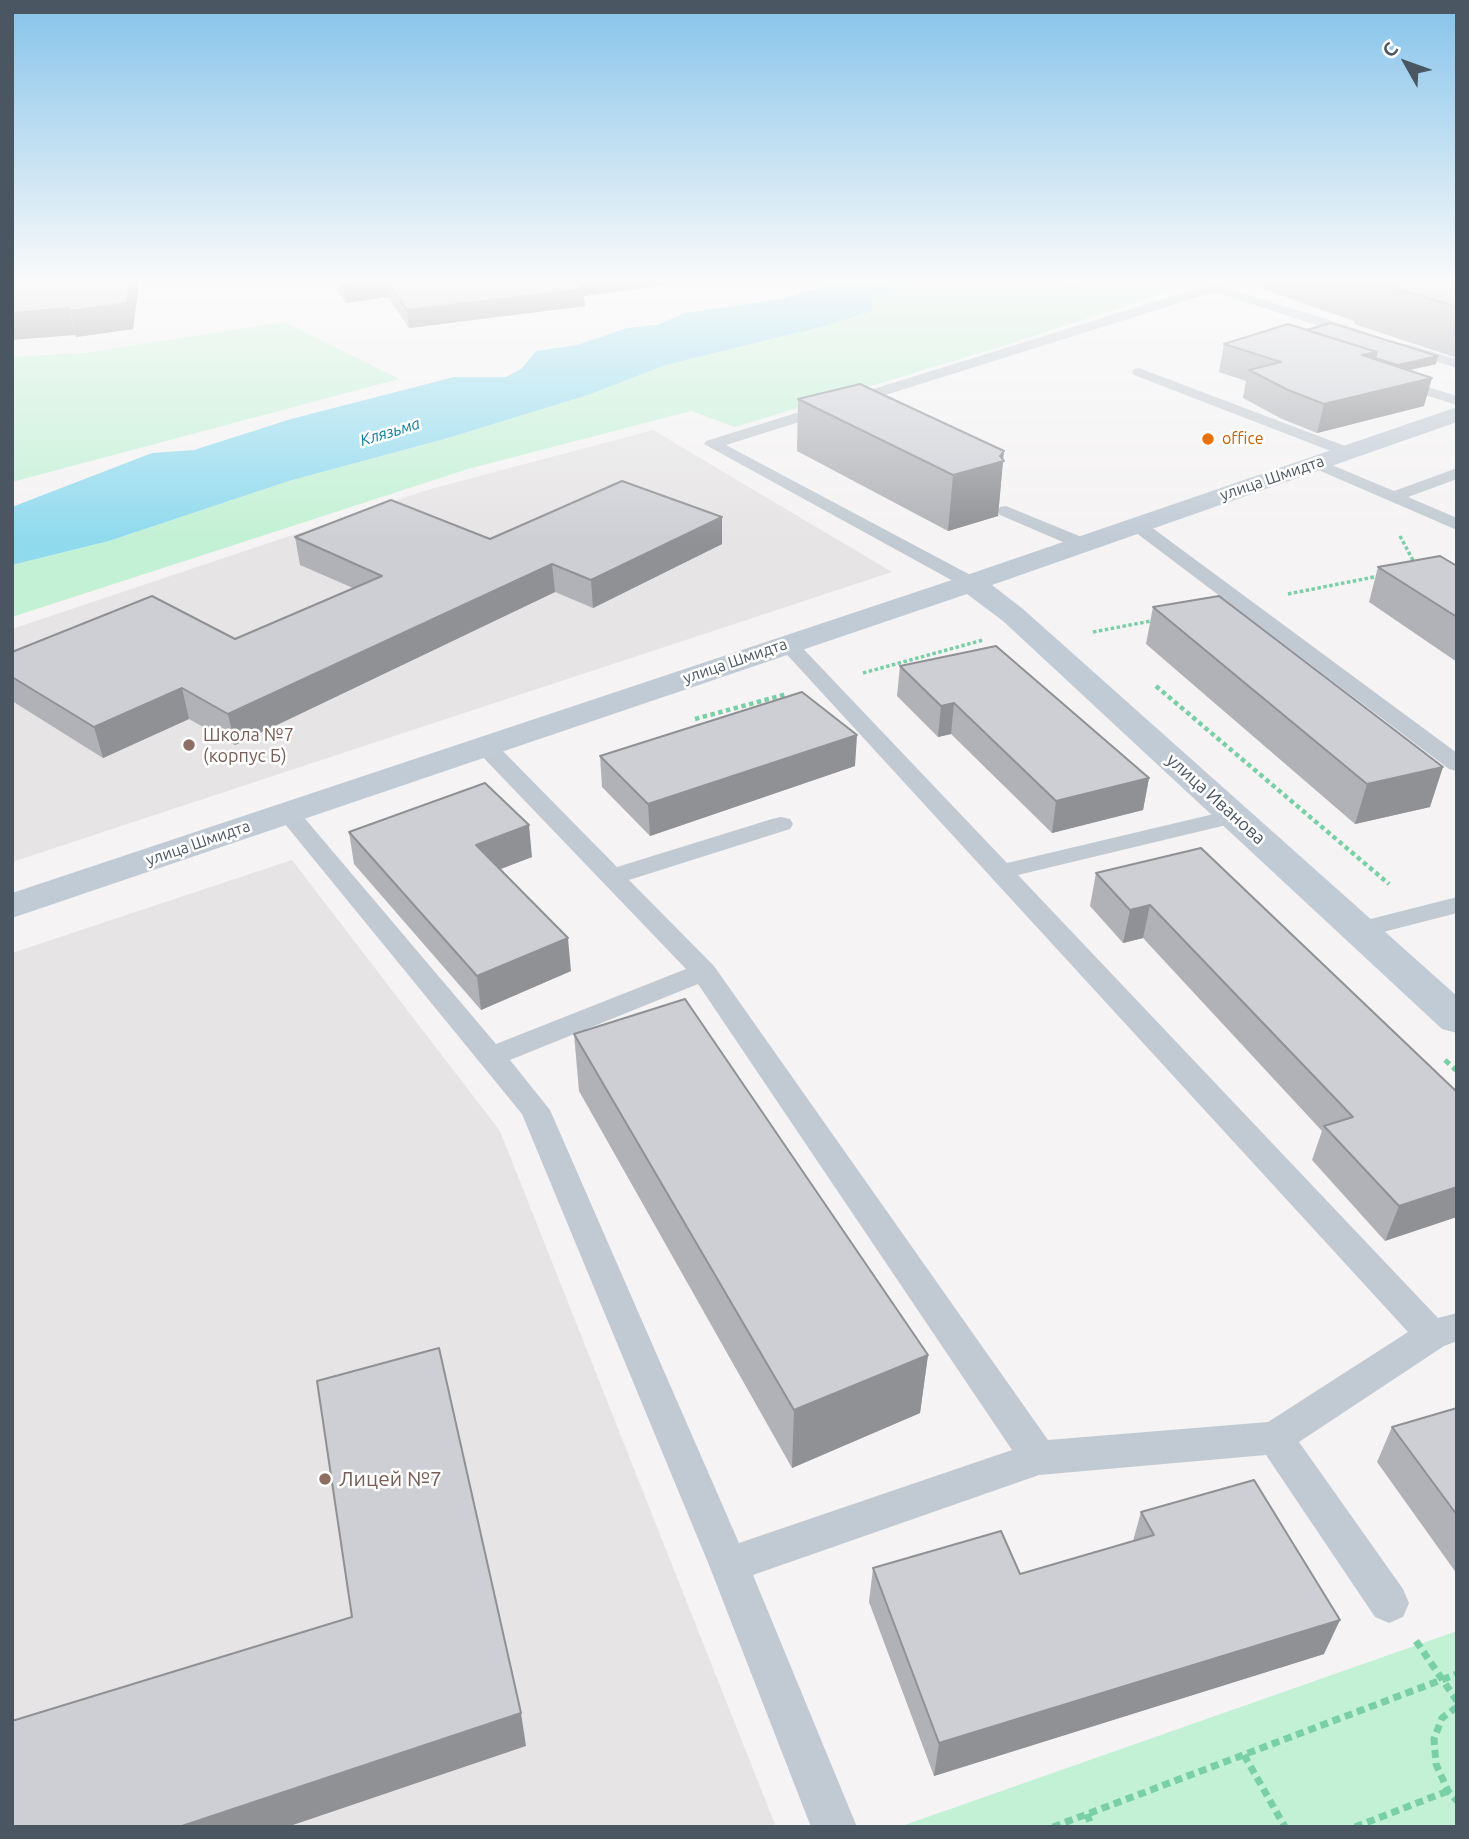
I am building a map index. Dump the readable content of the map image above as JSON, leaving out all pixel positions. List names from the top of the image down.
{
  "streets": {
    "street": ["улица Шмидта", "улица Иванова"]
  },
  "crossings": [
    ["улица Шмидта", "улица Иванова"]
  ],
  "water": ["Клязьма"],
  "places": ["office", "Школа №7 (корпус Б)", "Лицей №7"],
  "north": "top left"
}
